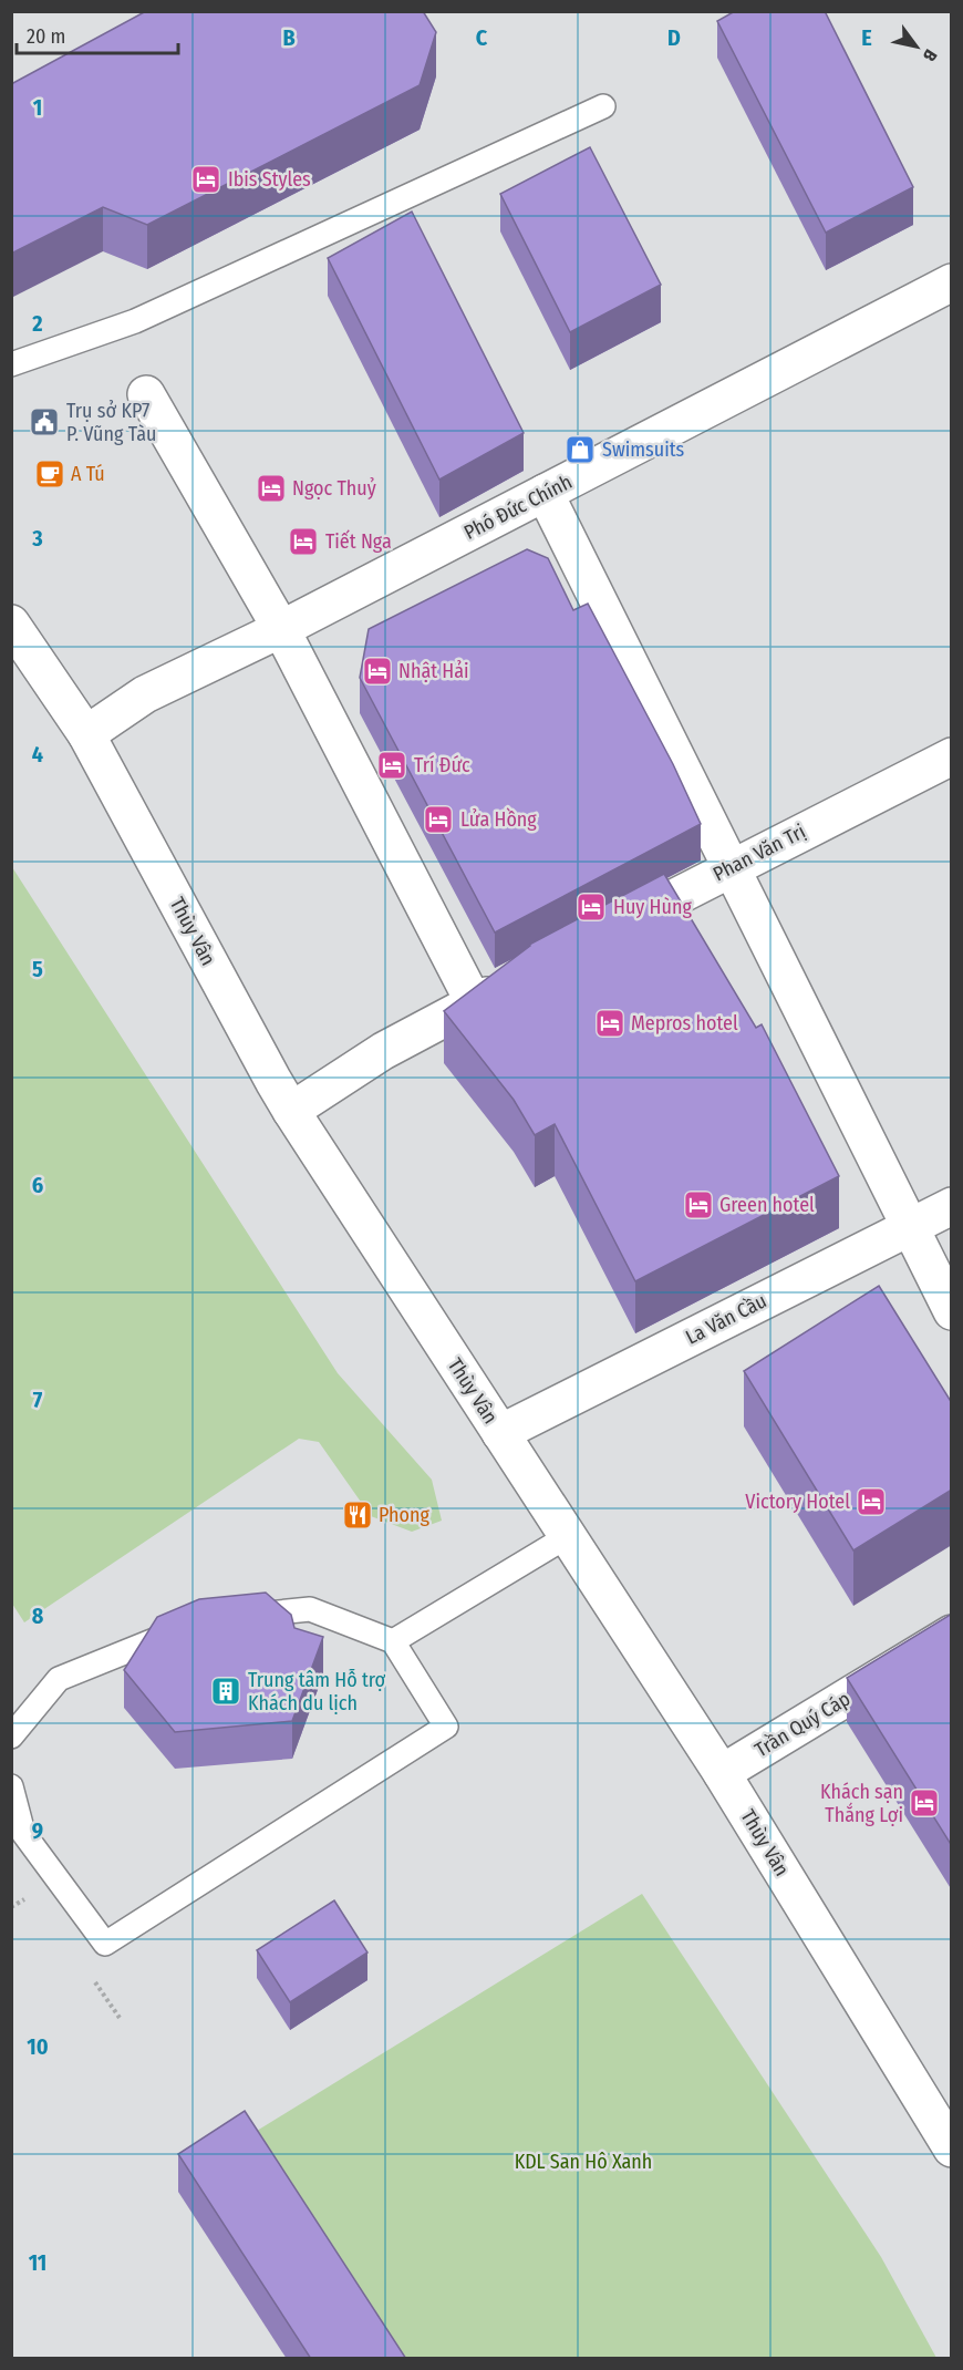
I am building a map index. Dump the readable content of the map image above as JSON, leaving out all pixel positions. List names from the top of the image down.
{
  "streets": {
    "street": [
      "Phó Đức Chính",
      "Phan Văn Trị",
      "Thùy Vân",
      "La Văn Cầu",
      "Trần Quý Cáp"
    ]
  },
  "crossings": [
    ["Phó Đức Chính", "Thùy Vân"],
    ["Thùy Vân", "La Văn Cầu"],
    ["Thùy Vân", "Trần Quý Cáp"]
  ],
  "parks": ["KDL San Hô Xanh"],
  "places": {
    "hotel": [
      "Ibis Styles",
      "Ngọc Thuỷ",
      "Tiết Nga",
      "Nhật Hải",
      "Trí Đức",
      "Lửa Hồng",
      "Huy Hùng",
      "Mepros hotel",
      "Green hotel",
      "Victory Hotel",
      "Khách sạn Thắng Lợi"
    ],
    "public building": ["Trụ sở KP7 P. Vũng Tàu"],
    "shop": ["Swimsuits"],
    "cafe": ["A Tú"],
    "restaurant": ["Phong"],
    "building": ["Trung tâm Hỗ trợ Khách du lịch"]
  },
  "scale_bar": "20 m",
  "north": "bottom right",
  "grid": {
    "columns": [
      "B",
      "C",
      "D",
      "E"
    ],
    "rows": [
      "1",
      "2",
      "3",
      "4",
      "5",
      "6",
      "7",
      "8",
      "9",
      "10",
      "11"
    ]
  }
}
